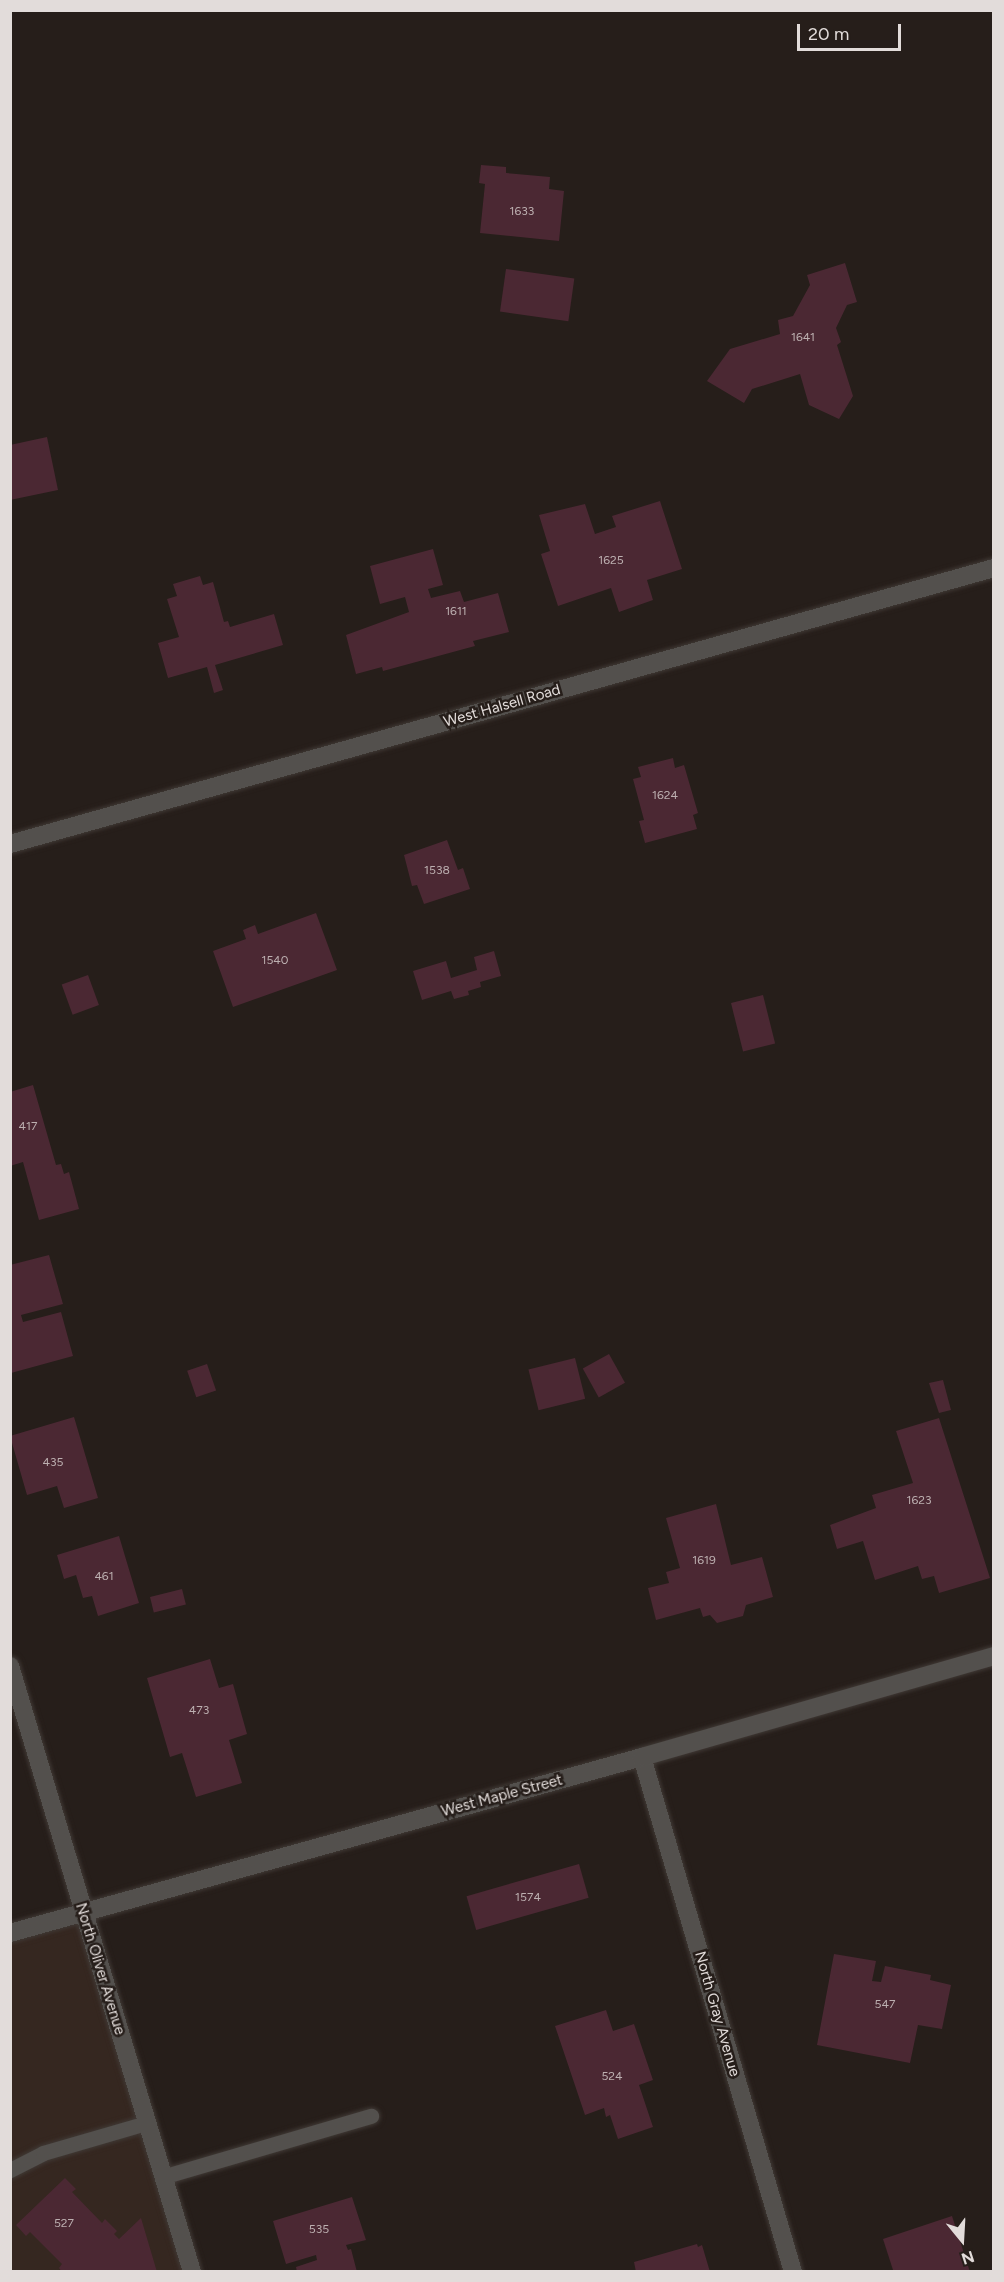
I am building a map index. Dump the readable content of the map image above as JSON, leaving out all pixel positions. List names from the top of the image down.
{
  "streets": {
    "street": [
      "West Halsell Road",
      "West Maple Street",
      "North Oliver Avenue",
      "North Gray Avenue"
    ]
  },
  "crossings": [
    ["West Maple Street", "North Oliver Avenue"],
    ["West Maple Street", "North Gray Avenue"]
  ],
  "house_numbers": [
    "1633",
    "1641",
    "1625",
    "1611",
    "1624",
    "1538",
    "1540",
    "417",
    "435",
    "1623",
    "1619",
    "461",
    "473",
    "1574",
    "547",
    "524",
    "527",
    "535"
  ],
  "scale_bar": "20 m",
  "north": "bottom"
}
